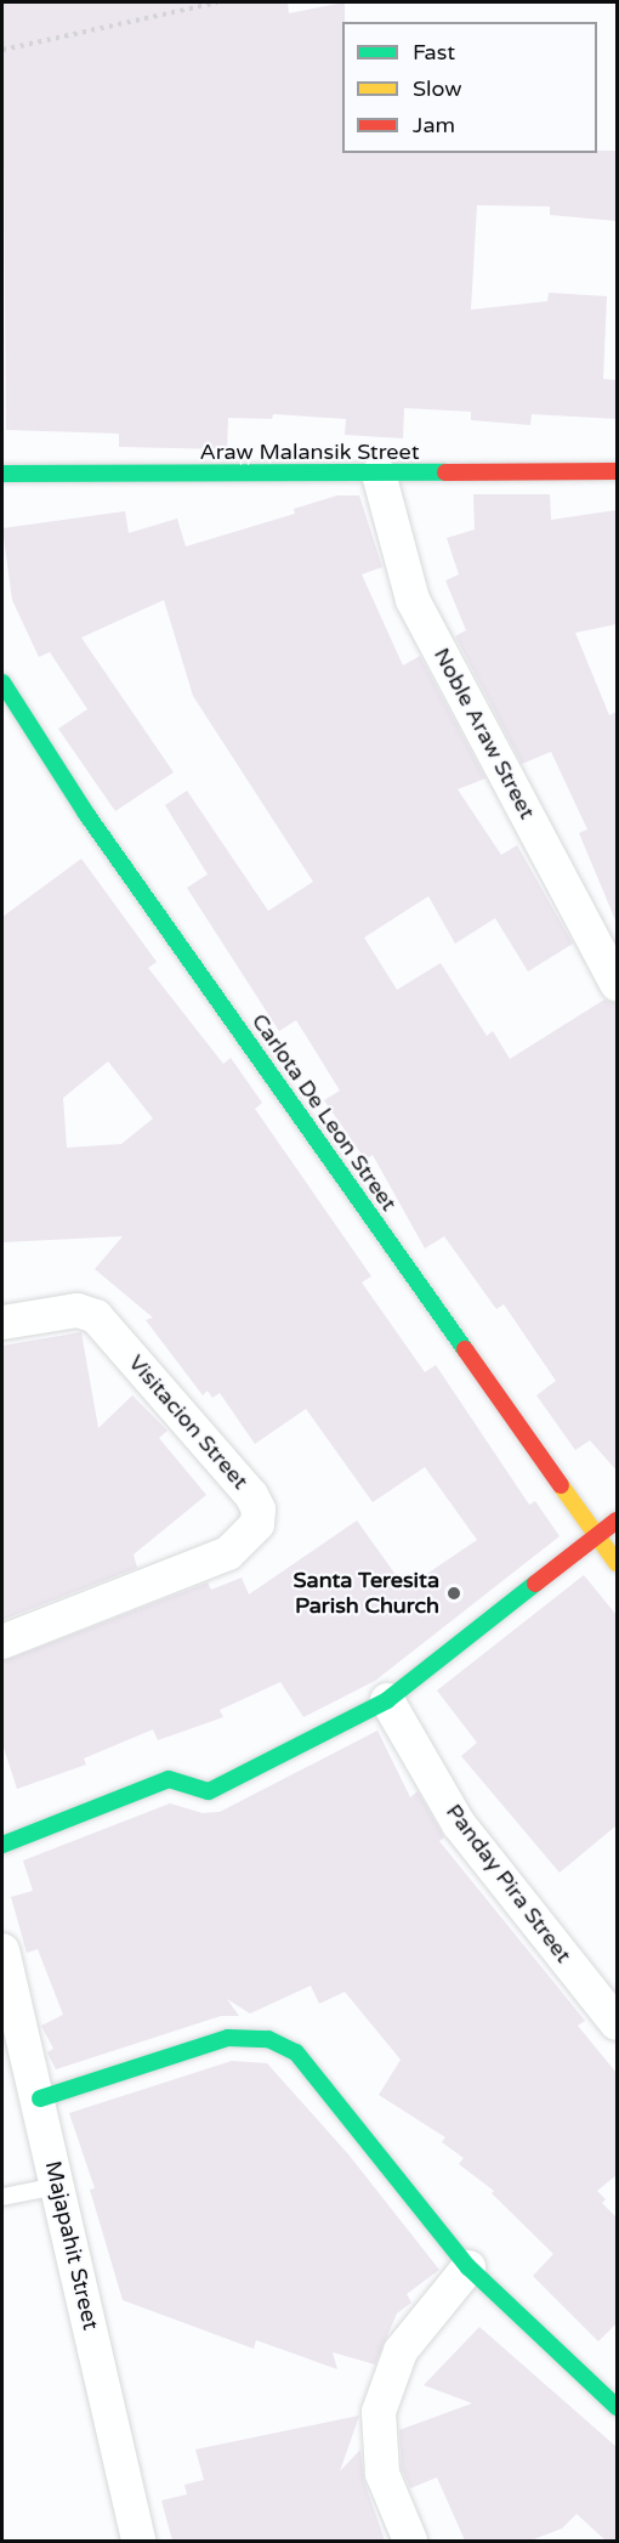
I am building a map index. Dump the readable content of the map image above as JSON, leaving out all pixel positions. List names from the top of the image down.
{
  "streets": {
    "street": [
      "Araw Malansik Street",
      "Noble Araw Street",
      "Carlota De Leon Street",
      "Visitacion Street",
      "Panday Pira Street",
      "Majapahit Street"
    ]
  },
  "crossings": [
    ["Araw Malansik Street", "Noble Araw Street"]
  ],
  "places": ["Santa Teresita Parish Church"],
  "legend": ["Fast", "Slow", "Jam"]
}
